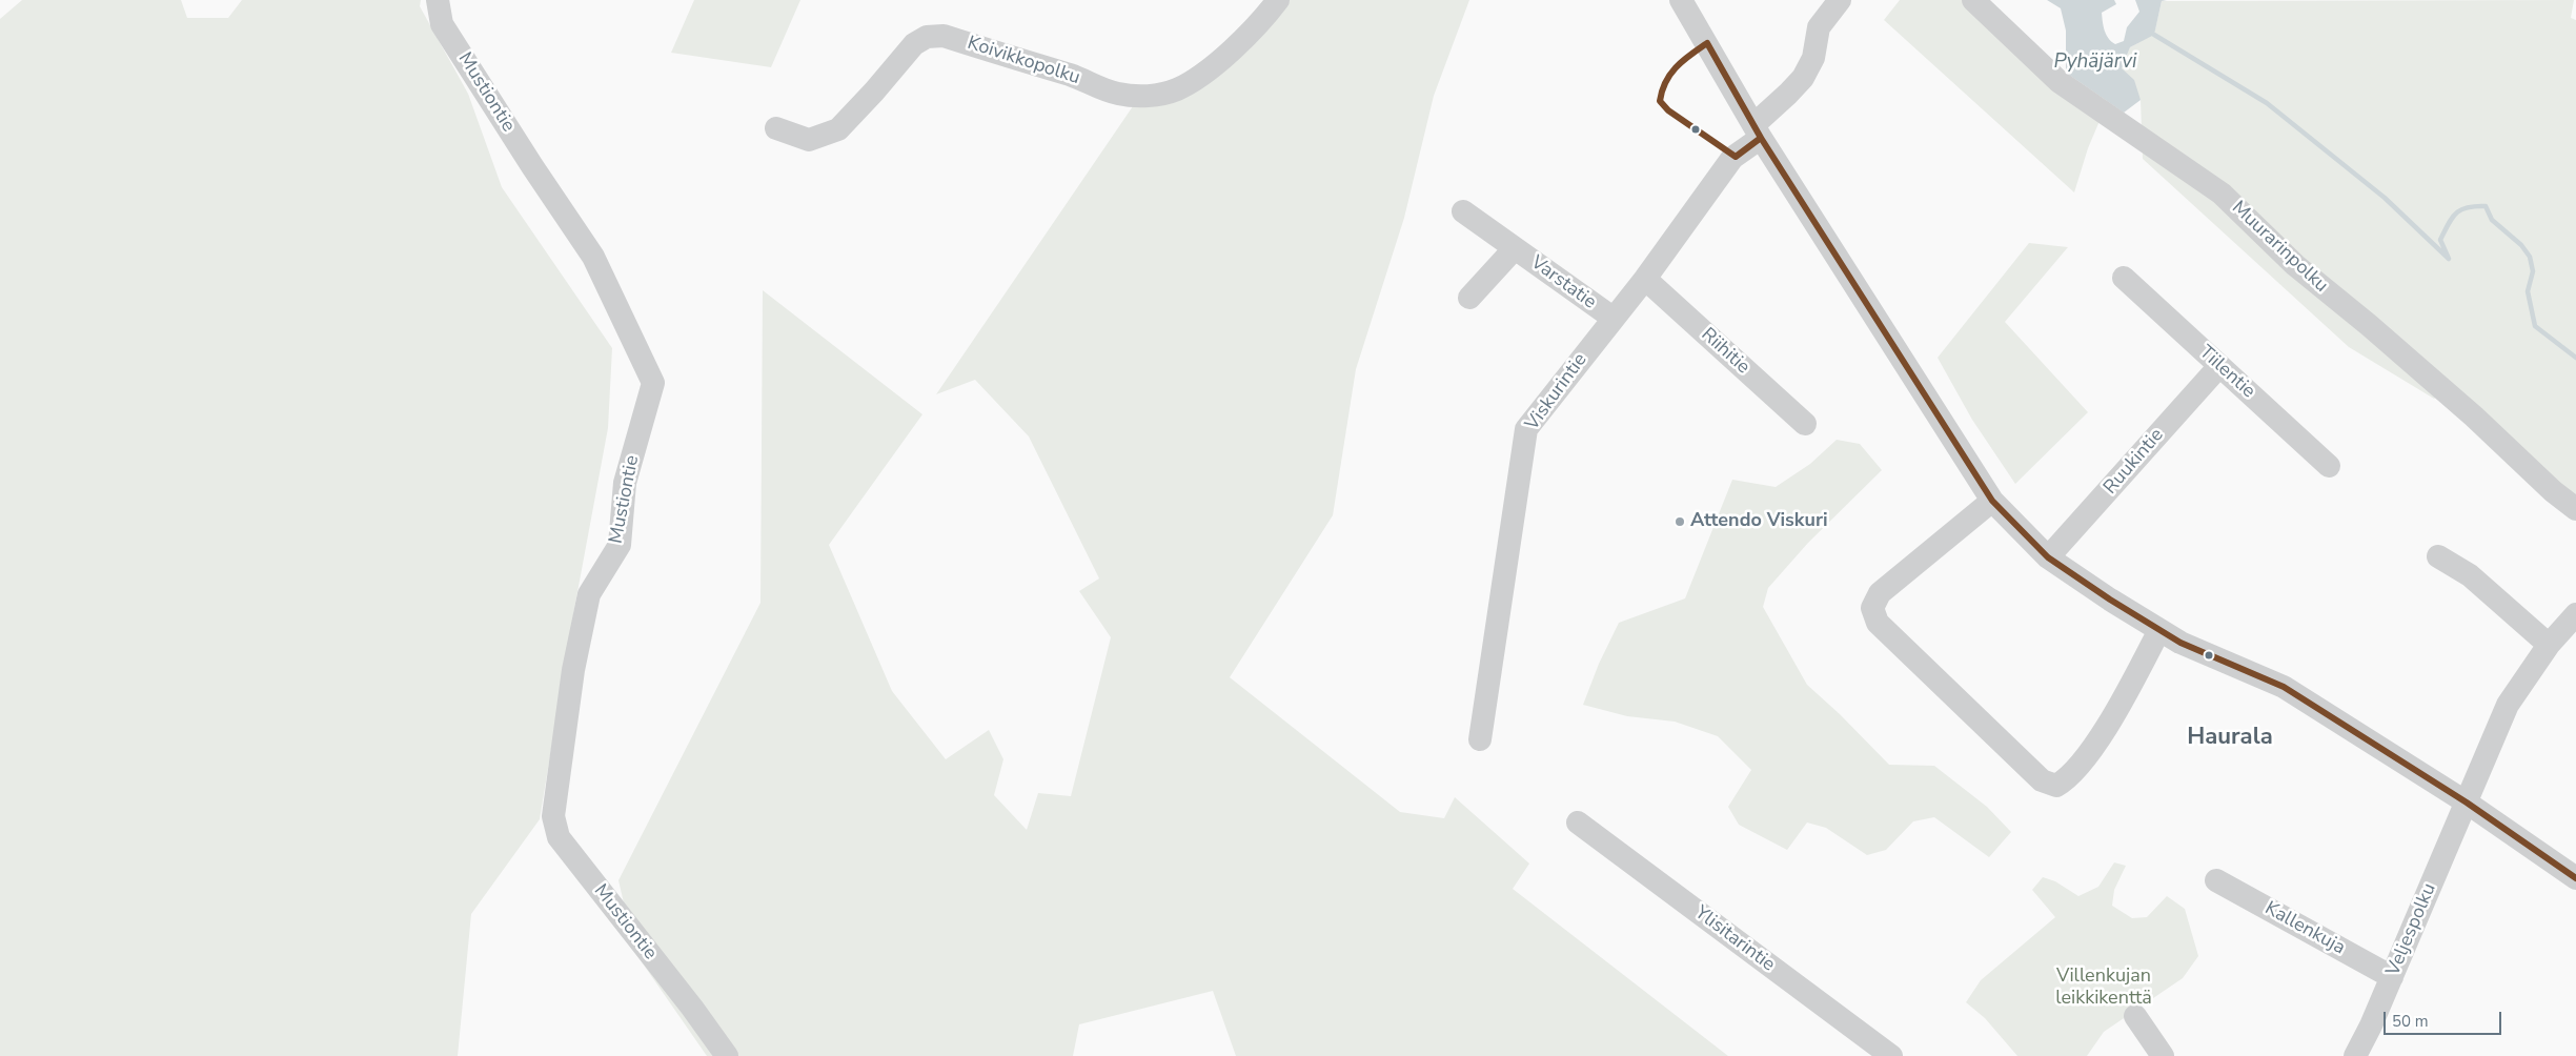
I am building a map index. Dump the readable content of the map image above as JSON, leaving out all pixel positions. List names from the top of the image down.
{
  "streets": {
    "street": [
      "Koivikkopolku",
      "Mustiontie",
      "Muurarinpolku",
      "Varstatie",
      "Riihitie",
      "Tiilentie",
      "Viskurintie",
      "Ruukintie",
      "Kallenkuja",
      "Veljespolku",
      "Ylisitarintie"
    ]
  },
  "crossings": [
    ["Varstatie", "Viskurintie"],
    ["Riihitie", "Viskurintie"],
    ["Tiilentie", "Ruukintie"],
    ["Kallenkuja", "Veljespolku"]
  ],
  "districts": ["Haurala"],
  "water": ["Pyhäjärvi"],
  "parks": ["Villenkujan leikkikenttä"],
  "places": ["Attendo Viskuri"],
  "scale_bar": "50 m"
}
